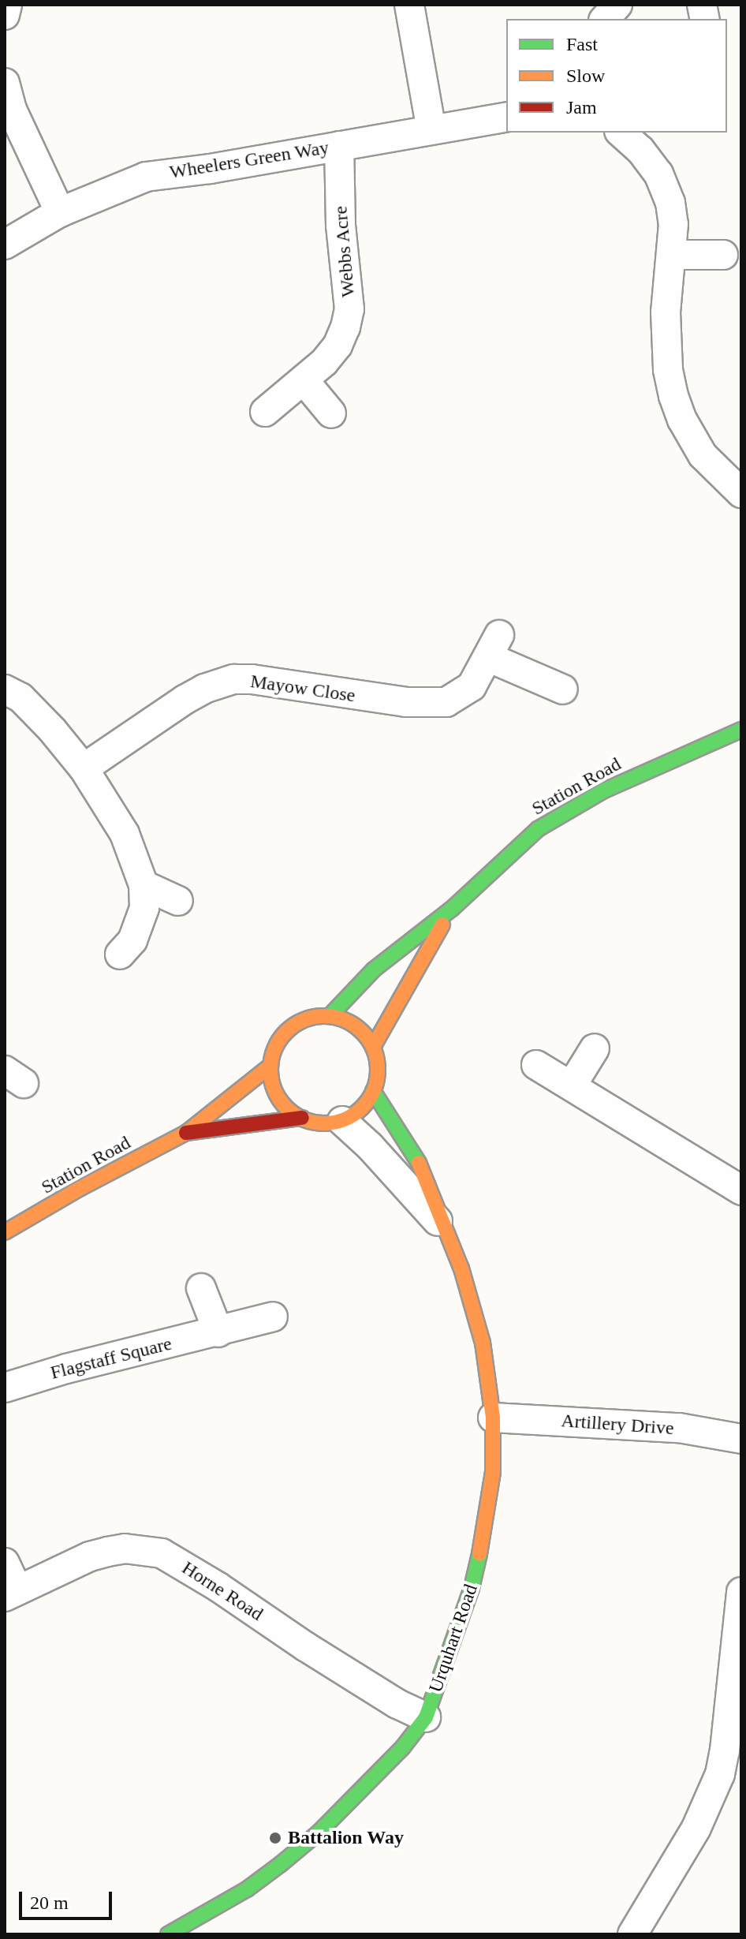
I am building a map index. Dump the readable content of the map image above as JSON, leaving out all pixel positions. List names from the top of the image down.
{
  "streets": {
    "street": [
      "Wheelers Green Way",
      "Webbs Acre",
      "Mayow Close",
      "Station Road",
      "Flagstaff Square",
      "Artillery Drive",
      "Horne Road",
      "Urquhart Road"
    ]
  },
  "crossings": [
    ["Wheelers Green Way", "Webbs Acre"],
    ["Station Road", "Urquhart Road"],
    ["Artillery Drive", "Urquhart Road"],
    ["Horne Road", "Urquhart Road"]
  ],
  "places": ["Battalion Way"],
  "legend": ["Fast", "Slow", "Jam"],
  "scale_bar": "20 m"
}
